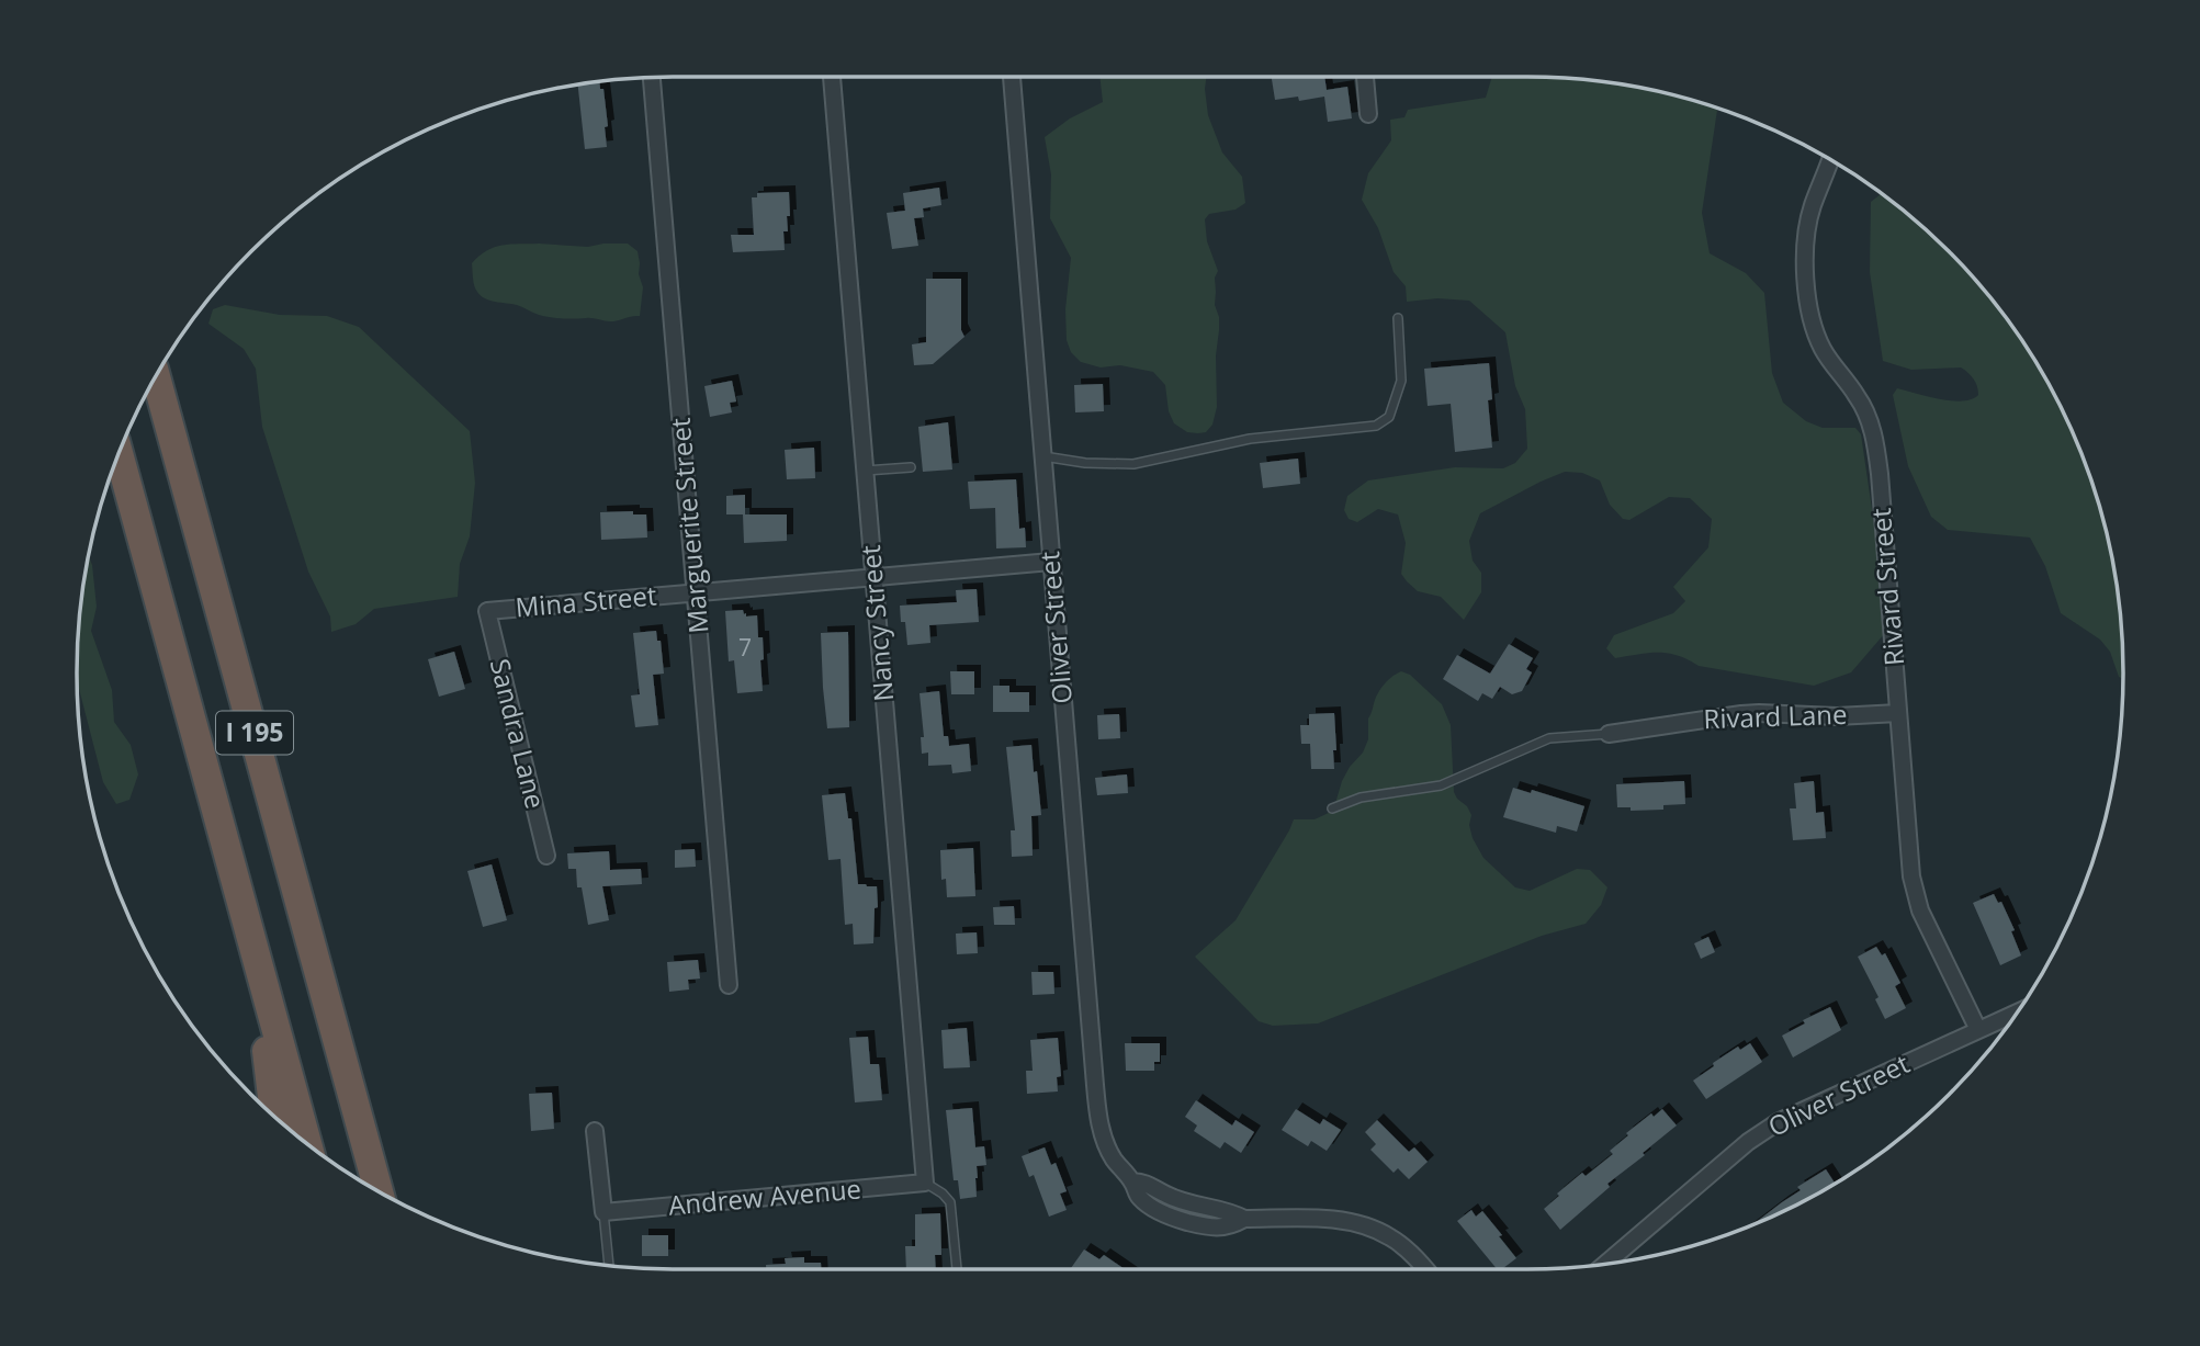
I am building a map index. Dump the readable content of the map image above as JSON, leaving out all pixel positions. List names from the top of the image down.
{
  "streets": {
    "highway": ["I 195"],
    "street": [
      "Marguerite Street",
      "Rivard Street",
      "Mina Street",
      "Nancy Street",
      "Oliver Street",
      "Rivard Lane",
      "Sandra Lane",
      "Andrew Avenue"
    ]
  },
  "crossings": [
    ["Marguerite Street", "Mina Street"],
    ["Rivard Street", "Oliver Street"],
    ["Rivard Street", "Rivard Lane"],
    ["Mina Street", "Nancy Street"],
    ["Mina Street", "Oliver Street"],
    ["Mina Street", "Sandra Lane"],
    ["Nancy Street", "Andrew Avenue"]
  ],
  "house_numbers": ["7"]
}
